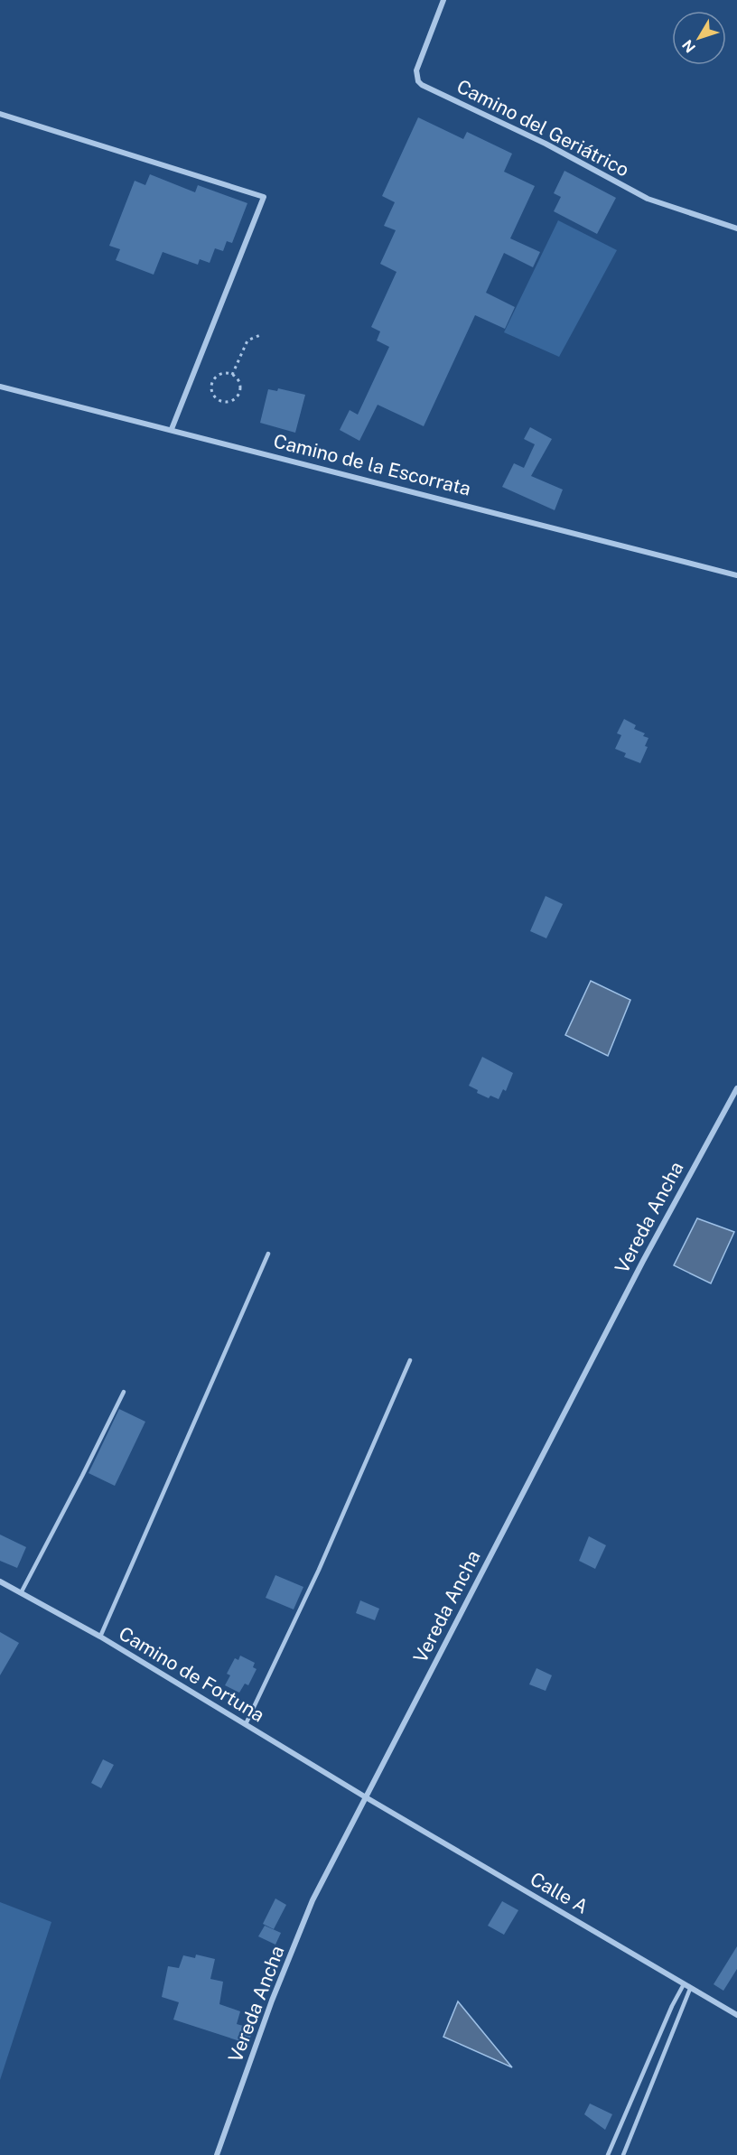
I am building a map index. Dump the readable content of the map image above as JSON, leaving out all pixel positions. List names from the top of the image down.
{
  "streets": {
    "street": [
      "Camino del Geriátrico",
      "Camino de la Escorrata",
      "Vereda Ancha",
      "Camino de Fortuna",
      "Calle A"
    ]
  },
  "crossings": [
    ["Vereda Ancha", "Camino de Fortuna"],
    ["Vereda Ancha", "Calle A"],
    ["Camino de Fortuna", "Calle A"]
  ],
  "north": "bottom left"
}
